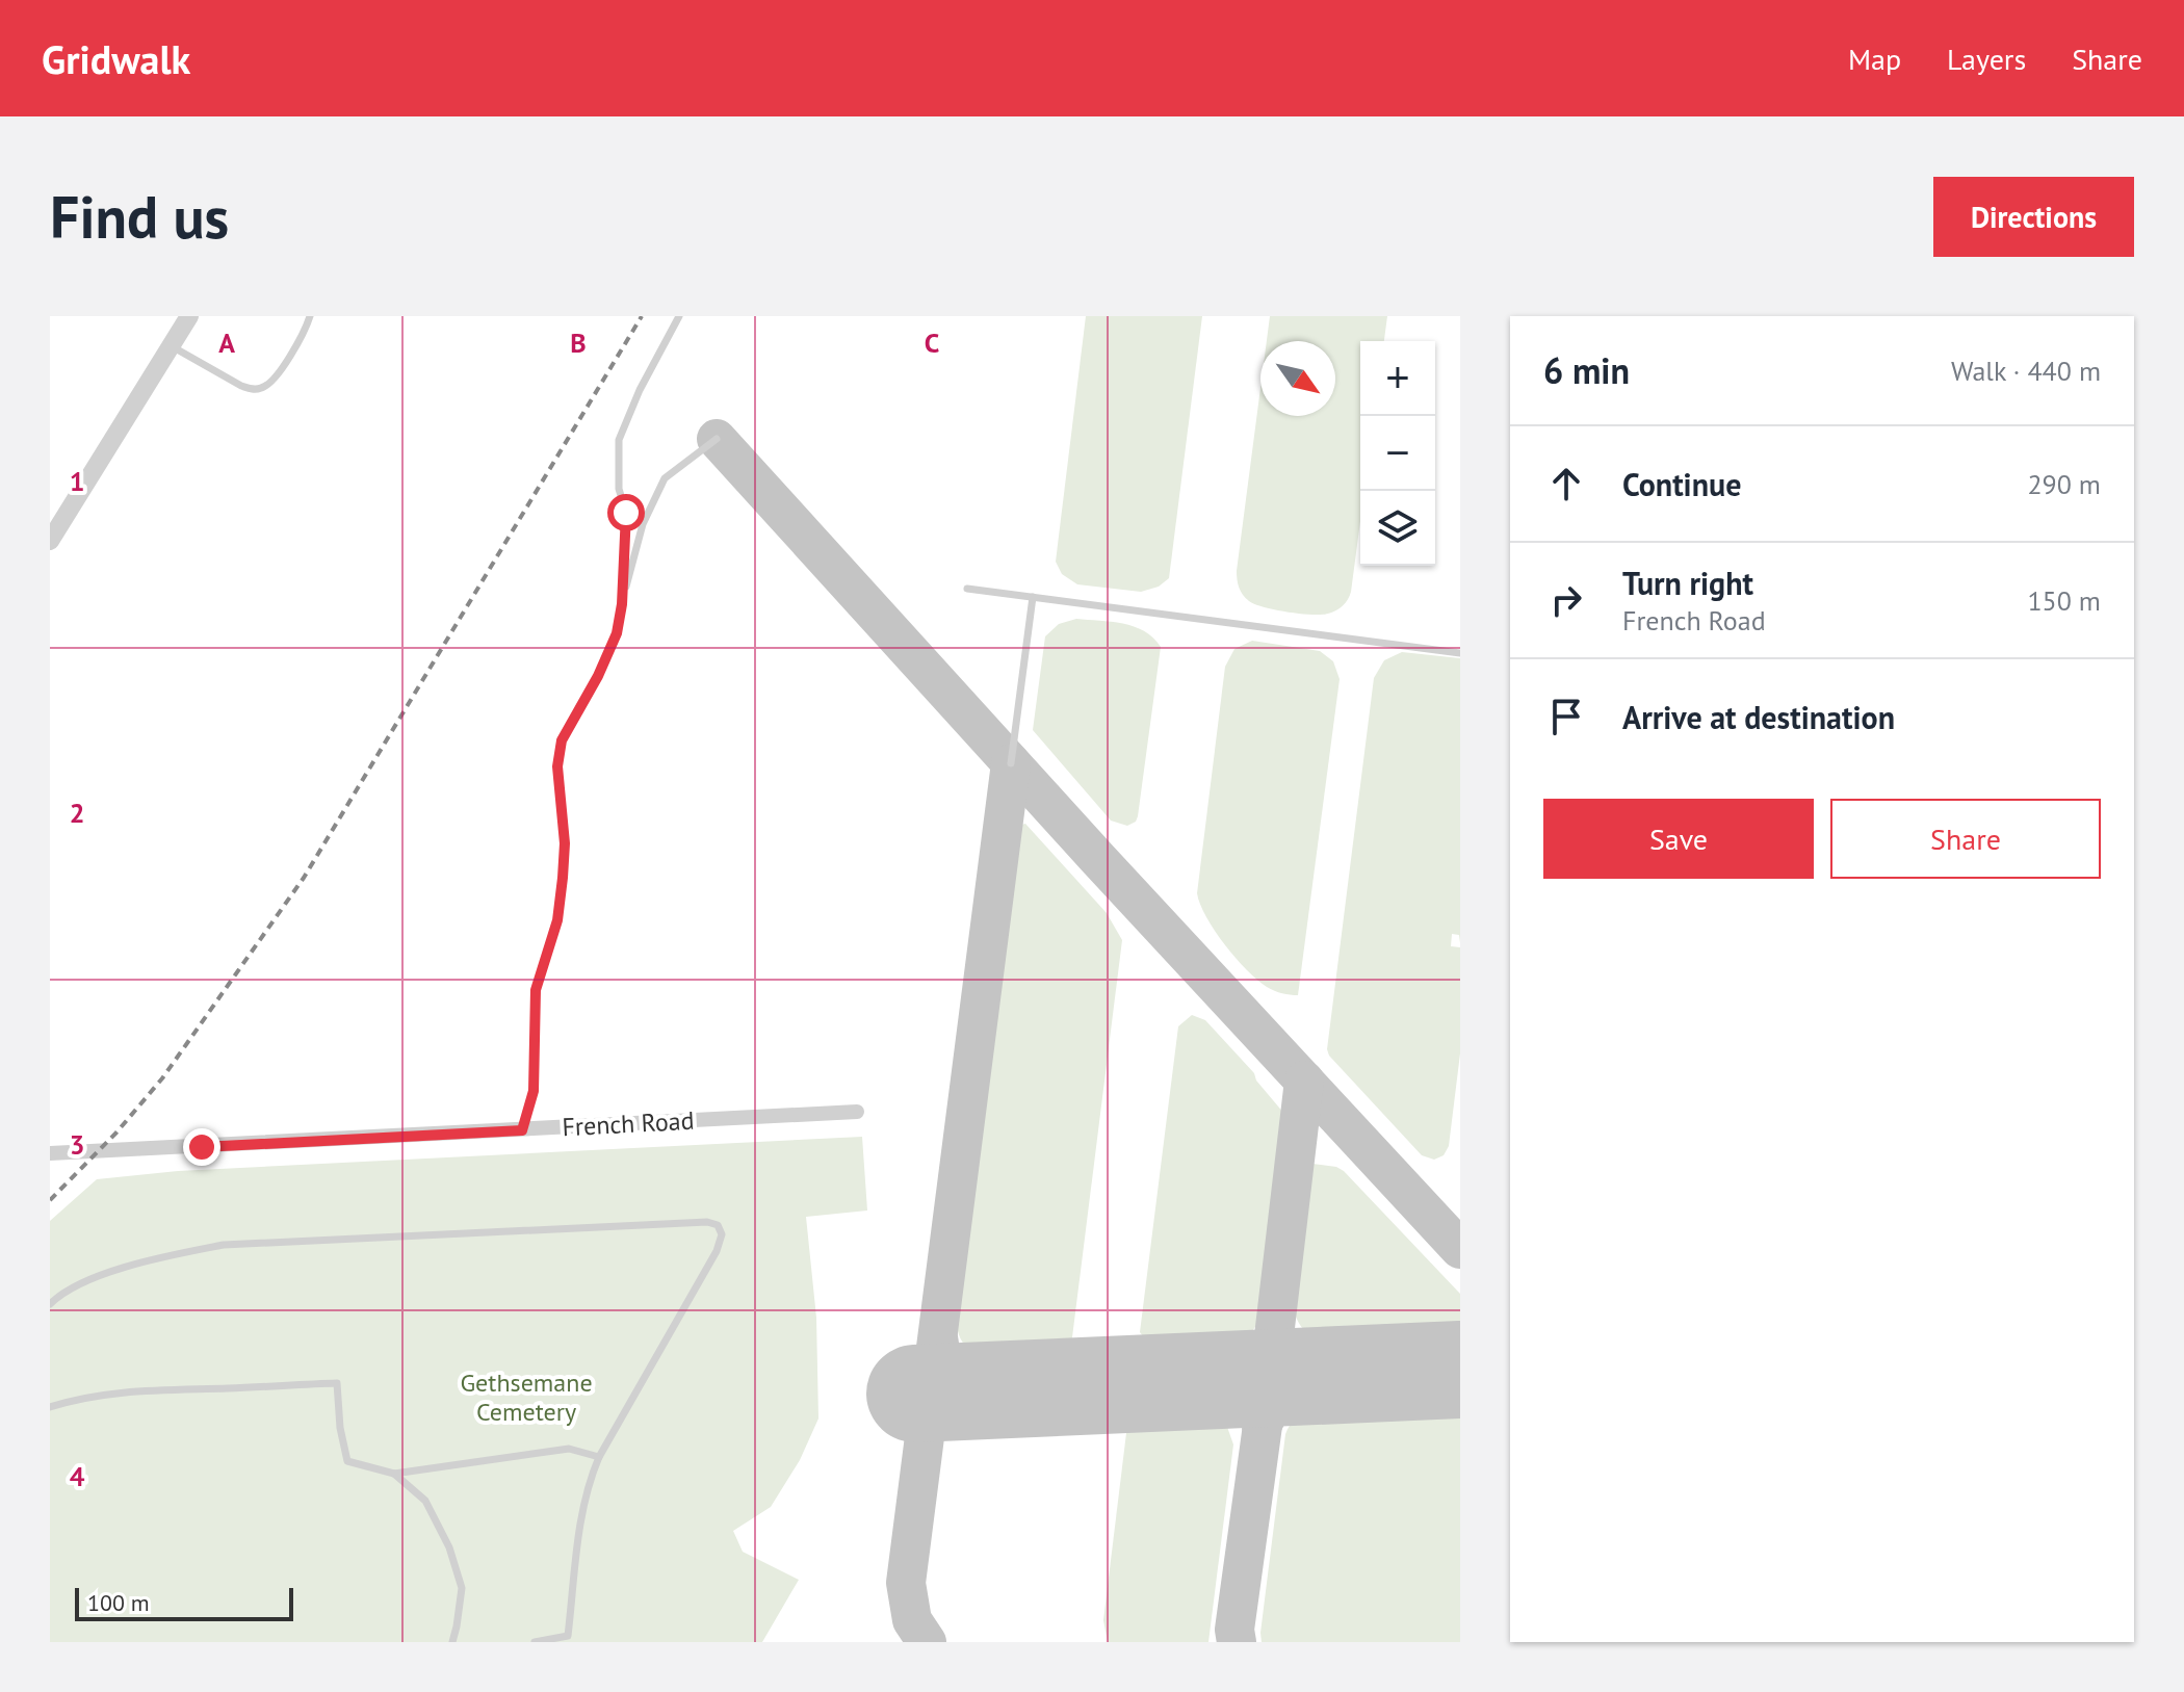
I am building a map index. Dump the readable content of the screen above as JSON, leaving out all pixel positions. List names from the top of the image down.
{
  "streets": {
    "street": ["French Road"]
  },
  "parks": ["Gethsemane Cemetery"],
  "scale_bar": "100 m",
  "north": "bottom right",
  "page": {
    "header": "Gridwalk",
    "nav": ["Map", "Layers", "Share"],
    "buttons": [
      "Directions",
      ["Save", "Share"]
    ],
    "title": "Find us",
    "heading": ["6 min", "Walk · 440 m"],
    "map_buttons": ["+", "−"],
    "list": [
      ["Continue", "290 m"],
      ["Turn right", "French Road", "150 m"],
      "Arrive at destination"
    ],
    "scale": "100 m"
  },
  "grid": {
    "columns": ["A", "B", "C"],
    "rows": [
      "1",
      "2",
      "3",
      "4"
    ]
  }
}
